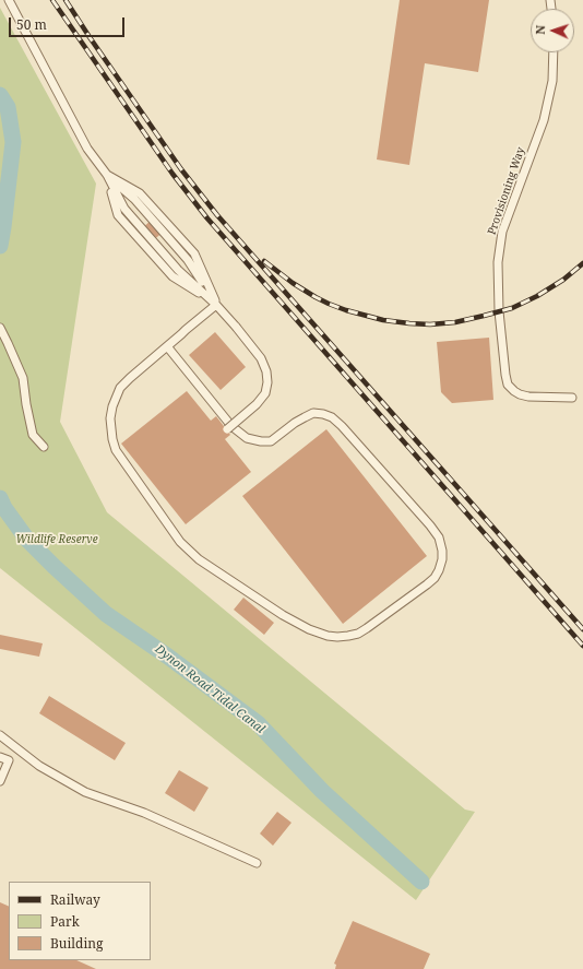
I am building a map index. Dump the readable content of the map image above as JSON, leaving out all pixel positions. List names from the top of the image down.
{
  "streets": {
    "lane": ["Provisioning Way"]
  },
  "water": ["Dynon Road Tidal Canal"],
  "parks": ["Wildlife Reserve"],
  "legend": ["Railway", "Park", "Building"],
  "scale_bar": "50 m",
  "north": "left"
}
